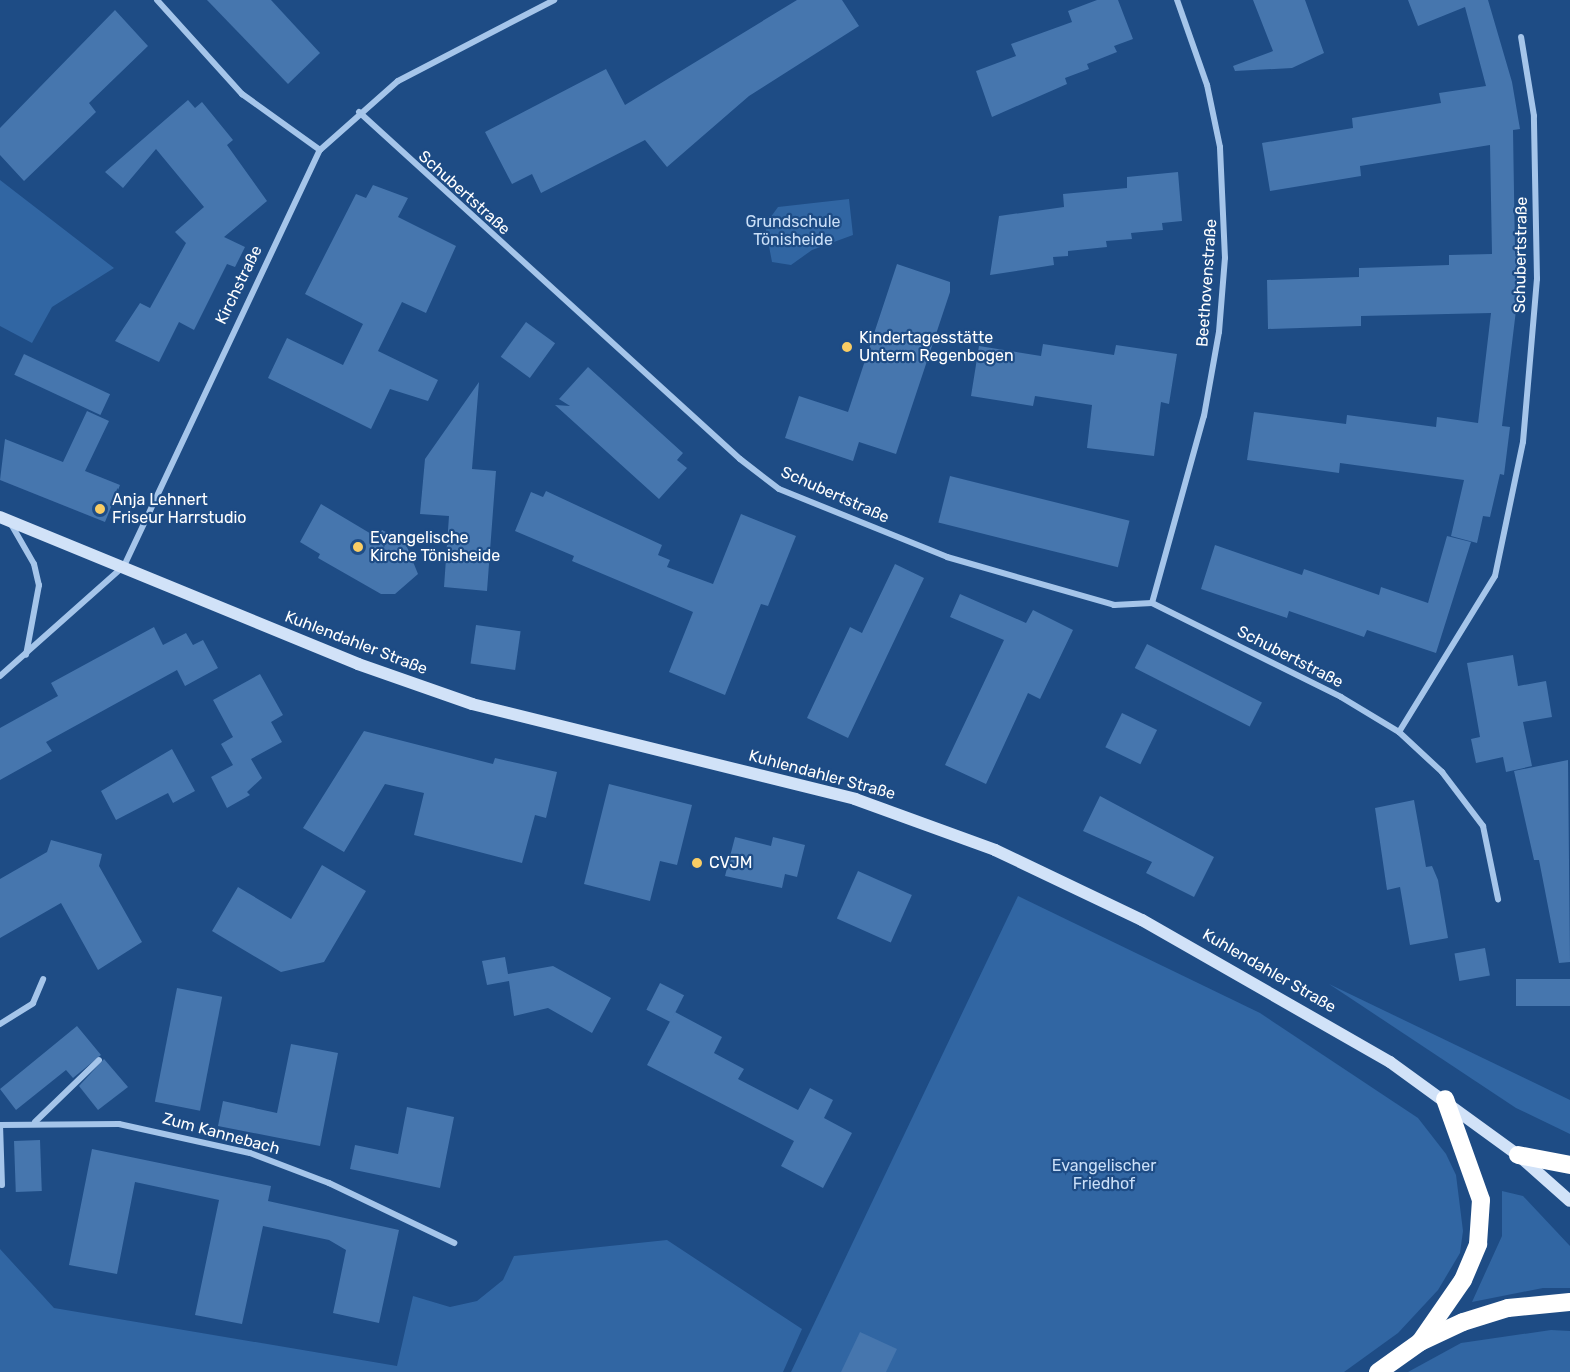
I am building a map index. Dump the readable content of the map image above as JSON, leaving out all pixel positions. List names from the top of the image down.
{
  "streets": {
    "main road": ["Kuhlendahler Straße"],
    "street": [
      "Schubertstraße",
      "Beethovenstraße",
      "Kirchstraße",
      "Zum Kannebach"
    ]
  },
  "crossings": [
    ["Schubertstraße", "Beethovenstraße"],
    ["Schubertstraße", "Kirchstraße"],
    ["Kirchstraße", "Kuhlendahler Straße"]
  ],
  "parks": ["Grundschule Tönisheide", "Evangelischer Friedhof"],
  "places": [
    "Kindertagesstätte Unterm Regenbogen",
    "Anja Lehnert Friseur Harrstudio",
    "Evangelische Kirche Tönisheide",
    "CVJM"
  ]
}
